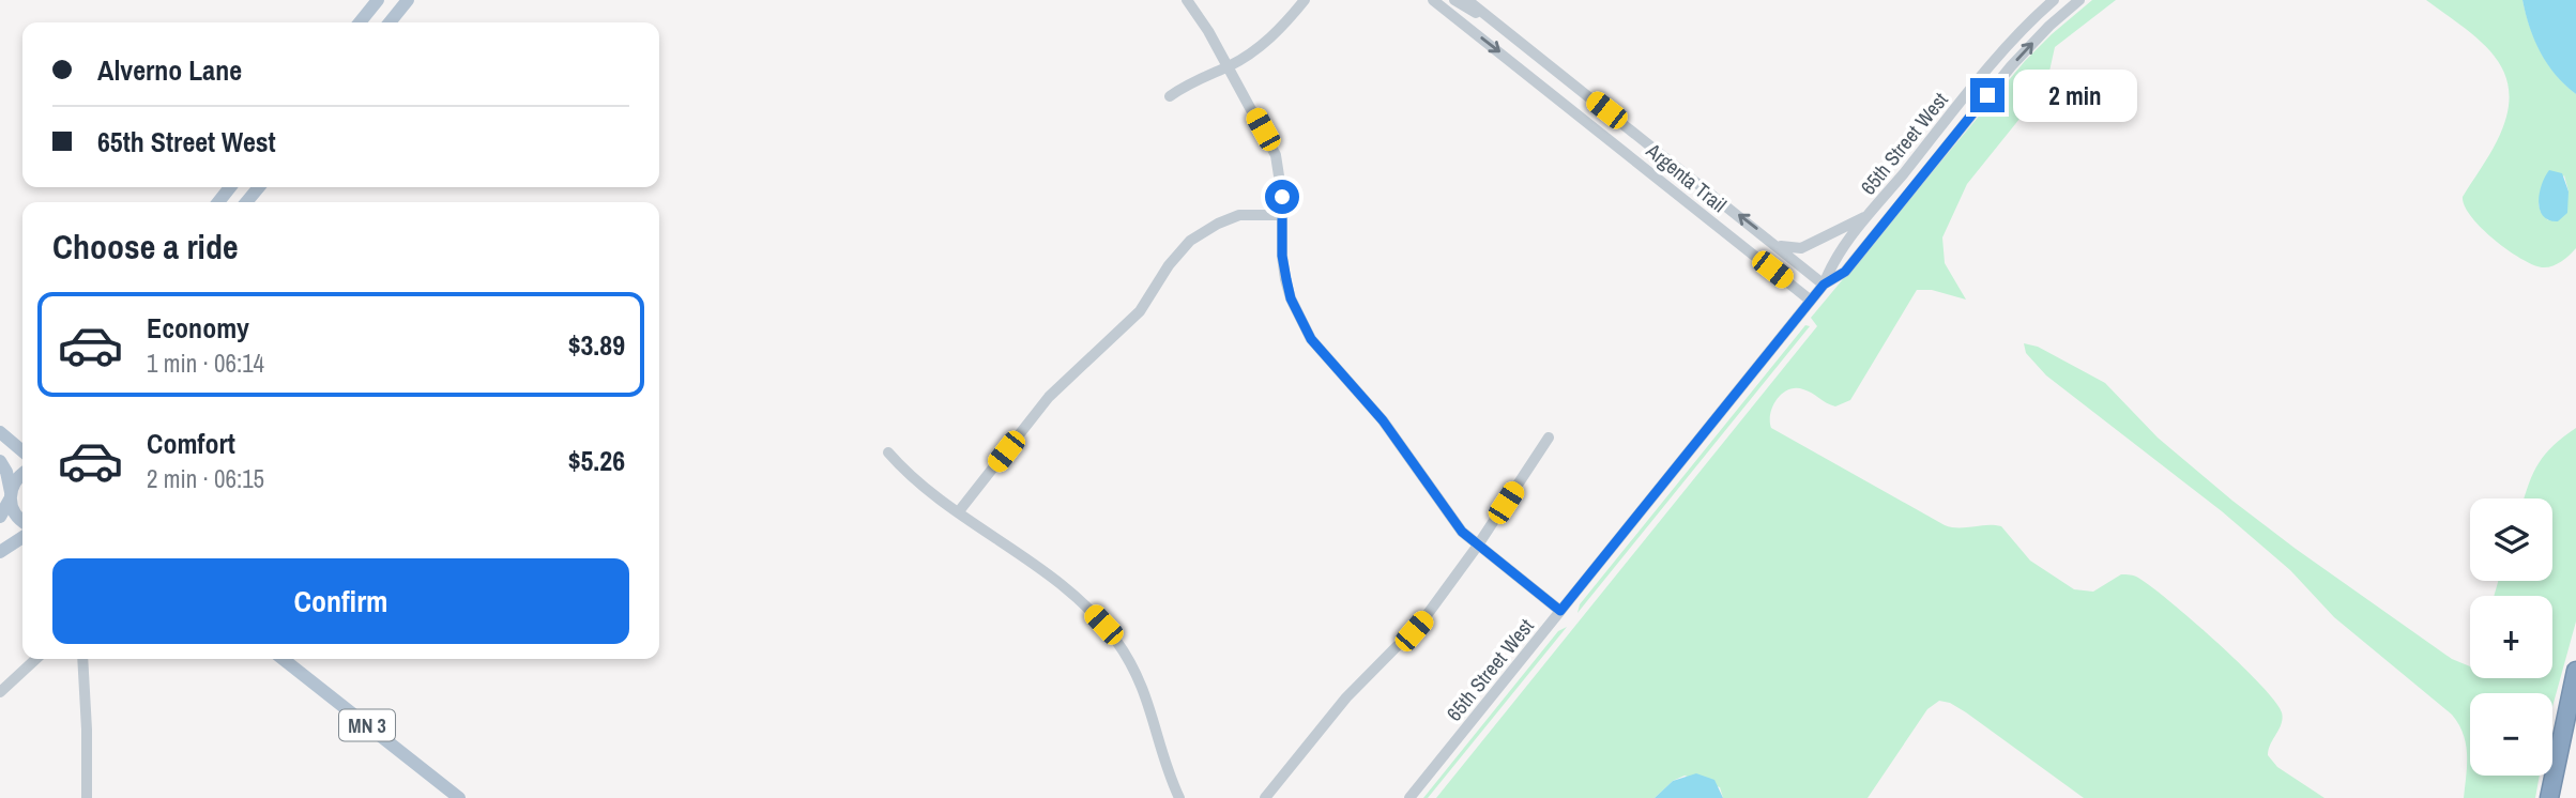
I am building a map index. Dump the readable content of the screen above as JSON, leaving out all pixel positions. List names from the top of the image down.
{
  "streets": {
    "main road": ["MN 3"],
    "street": ["65th Street West", "Argenta Trail"]
  },
  "crossings": [
    ["65th Street West", "Argenta Trail"]
  ],
  "page": {
    "banner": ["Alverno Lane", "65th Street West"],
    "bubble": "2 min",
    "heading": "Choose a ride",
    "list": [
      {
        "name": "Economy",
        "note": "1 min · 06:14",
        "value": "$3.89"
      },
      {
        "name": "Comfort",
        "note": "2 min · 06:15",
        "value": "$5.26"
      }
    ],
    "map_buttons": ["+", "−"],
    "buttons": "Confirm"
  }
}
